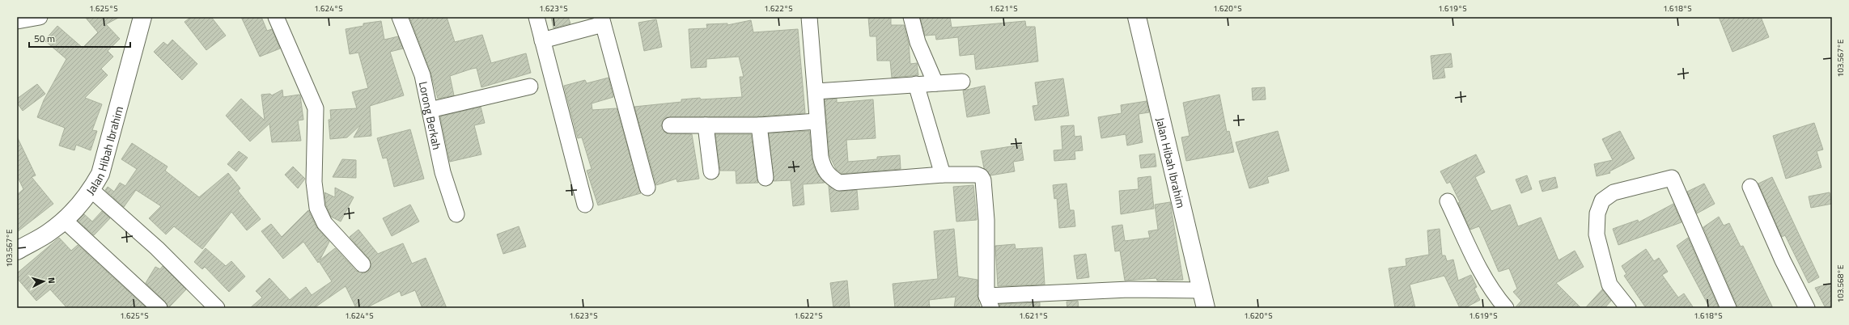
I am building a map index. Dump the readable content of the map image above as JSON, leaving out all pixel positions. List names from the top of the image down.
{
  "streets": {
    "street": ["Lorong Berkah", "Jalan Hibah Ibrahim"]
  },
  "scale_bar": "50 m",
  "north": "right",
  "coordinates": [
    "1.625°S",
    "1.624°S",
    "1.623°S",
    "1.622°S",
    "1.621°S",
    "1.620°S",
    "1.619°S",
    "1.618°S",
    "103.567°E",
    "103.568°E"
  ]
}
